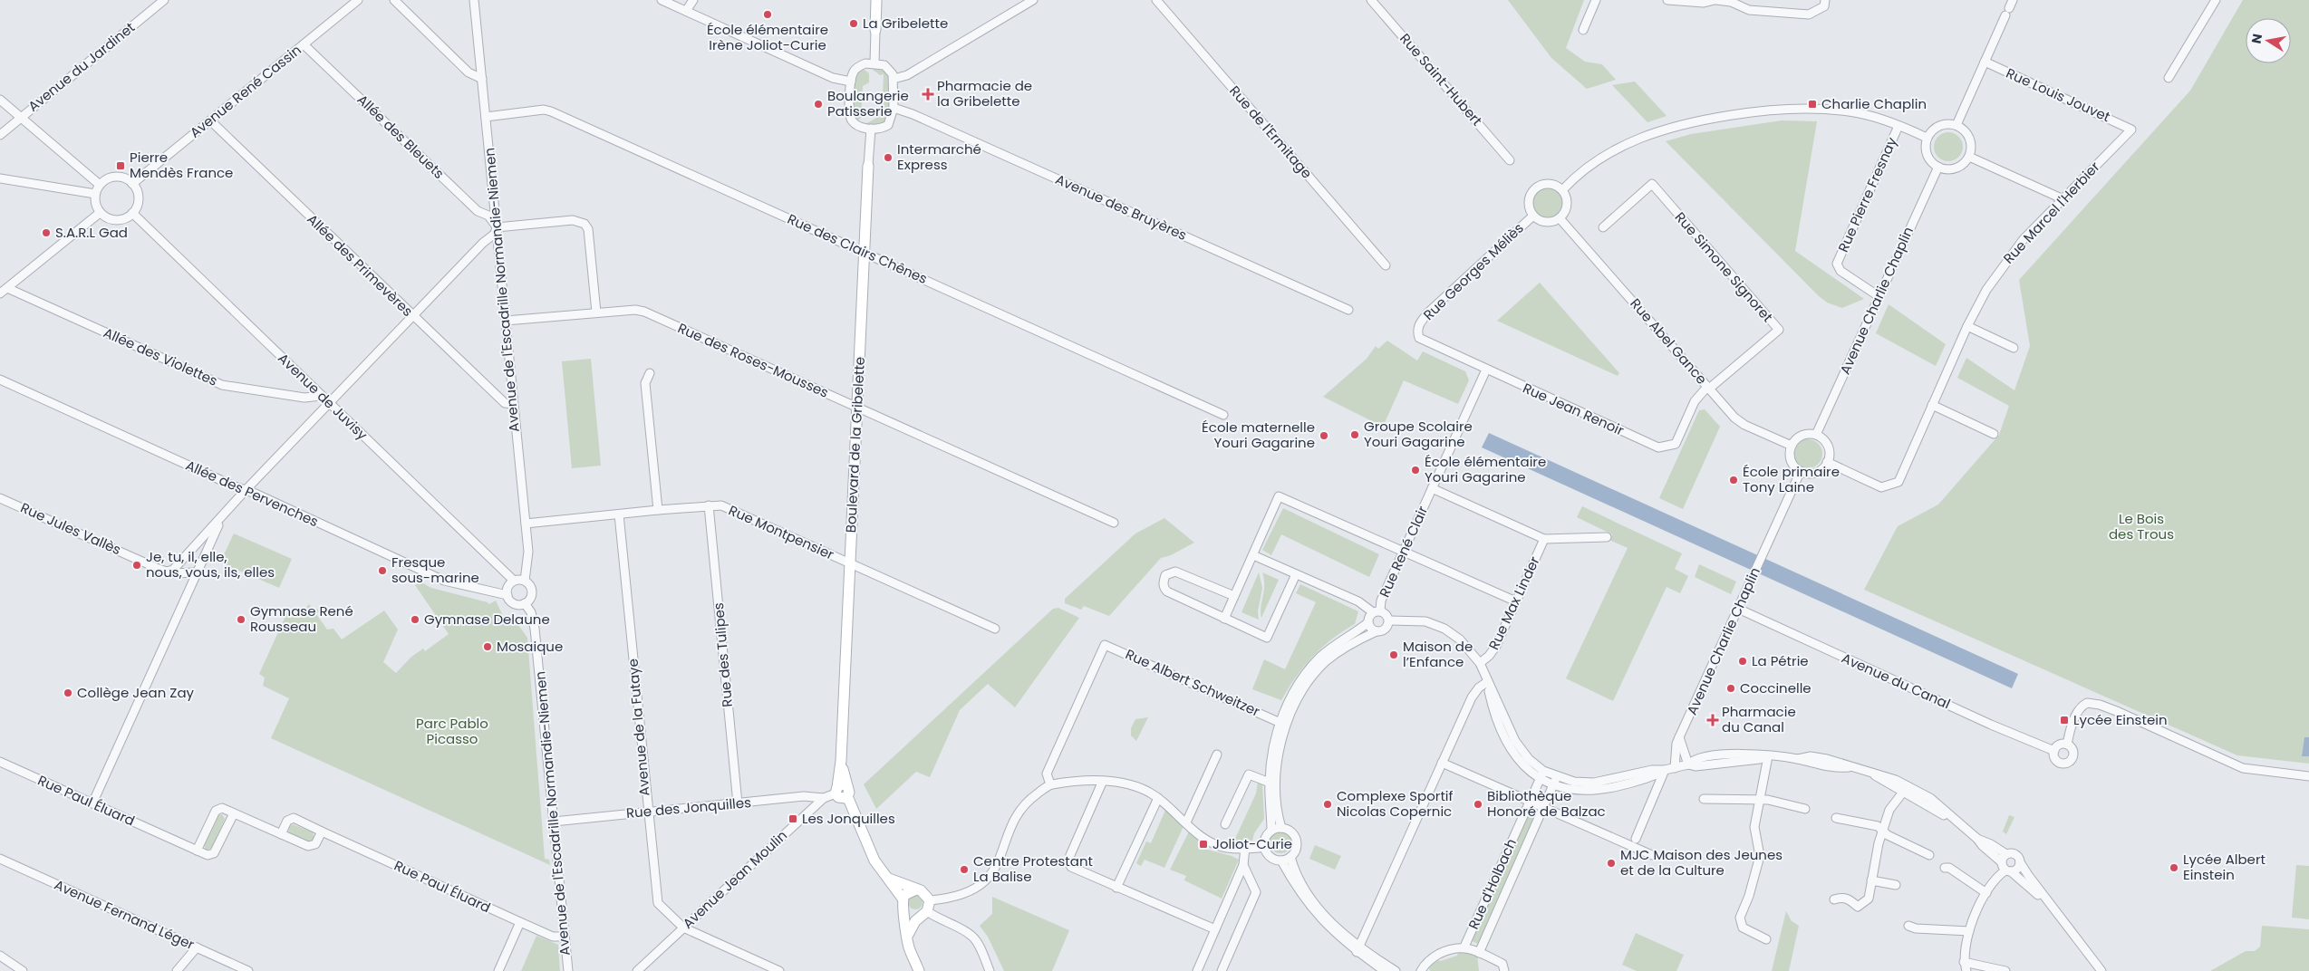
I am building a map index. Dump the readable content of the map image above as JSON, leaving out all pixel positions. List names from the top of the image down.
{
  "streets": {
    "main road": ["Boulevard de la Gribelette"],
    "street": [
      "Avenue du Jardinet",
      "Rue Saint-Hubert",
      "Avenue René Cassin",
      "Rue Louis Jouvet",
      "Rue de l'Ermitage",
      "Allée des Bleuets",
      "Rue Pierre Fresnay",
      "Avenue des Bruyères",
      "Rue Marcel l'Herbier",
      "Rue des Clairs Chênes",
      "Allée des Primevères",
      "Rue Simone Signoret",
      "Rue Georges Méliès",
      "Avenue de l'Escadrille Normandie-Niemen",
      "Avenue Charlie Chaplin",
      "Rue Abel Gance",
      "Allée des Violettes",
      "Rue des Roses-Mousses",
      "Avenue de Juvisy",
      "Rue Jean Renoir",
      "Allée des Pervenches",
      "Rue Jules Vallès",
      "Rue Montpensier",
      "Rue René Clair",
      "Rue Max Linder",
      "Rue des Tulipes",
      "Avenue du Canal",
      "Rue Albert Schweitzer",
      "Avenue de la Futaye",
      "Rue Paul Éluard",
      "Rue des Jonquilles",
      "Avenue Jean Moulin",
      "Rue d'Holbach",
      "Avenue Fernand Léger"
    ]
  },
  "crossings": [
    ["Avenue René Cassin", "Allée des Bleuets"],
    ["Avenue René Cassin", "Allée des Primevères"],
    ["Avenue René Cassin", "Avenue de Juvisy"],
    ["Rue Louis Jouvet", "Rue Marcel l'Herbier"],
    ["Allée des Bleuets", "Avenue de l'Escadrille Normandie-Niemen"],
    ["Rue Pierre Fresnay", "Avenue Charlie Chaplin"],
    ["Avenue des Bruyères", "Boulevard de la Gribelette"],
    ["Rue Marcel l'Herbier", "Avenue Charlie Chaplin"],
    ["Rue Marcel l'Herbier", "Rue Abel Gance"],
    ["Rue des Clairs Chênes", "Avenue de l'Escadrille Normandie-Niemen"],
    ["Rue des Clairs Chênes", "Boulevard de la Gribelette"],
    ["Allée des Primevères", "Avenue de l'Escadrille Normandie-Niemen"],
    ["Rue Simone Signoret", "Rue Abel Gance"],
    ["Rue Simone Signoret", "Rue Jean Renoir"],
    ["Rue Georges Méliès", "Rue Abel Gance"],
    ["Rue Georges Méliès", "Rue Jean Renoir"],
    ["Avenue de l'Escadrille Normandie-Niemen", "Rue des Roses-Mousses"],
    ["Avenue de l'Escadrille Normandie-Niemen", "Avenue de Juvisy"],
    ["Avenue de l'Escadrille Normandie-Niemen", "Allée des Pervenches"],
    ["Avenue de l'Escadrille Normandie-Niemen", "Rue Montpensier"],
    ["Avenue de l'Escadrille Normandie-Niemen", "Rue Paul Éluard"],
    ["Avenue de l'Escadrille Normandie-Niemen", "Rue des Jonquilles"],
    ["Avenue Charlie Chaplin", "Rue Abel Gance"],
    ["Avenue Charlie Chaplin", "Avenue du Canal"],
    ["Rue Abel Gance", "Rue Jean Renoir"],
    ["Allée des Violettes", "Avenue de Juvisy"],
    ["Rue des Roses-Mousses", "Boulevard de la Gribelette"],
    ["Avenue de Juvisy", "Allée des Pervenches"],
    ["Rue Jean Renoir", "Rue René Clair"],
    ["Boulevard de la Gribelette", "Rue Montpensier"],
    ["Boulevard de la Gribelette", "Avenue Jean Moulin"],
    ["Rue Montpensier", "Rue des Tulipes"],
    ["Rue Montpensier", "Avenue de la Futaye"],
    ["Rue des Tulipes", "Rue des Jonquilles"],
    ["Avenue de la Futaye", "Rue des Jonquilles"],
    ["Avenue de la Futaye", "Avenue Jean Moulin"],
    ["Rue des Jonquilles", "Avenue Jean Moulin"]
  ],
  "parks": ["Le Bois des Trous", "Parc Pablo Picasso"],
  "places": {
    "other": [
      "École élémentaire Irène Joliot-Curie",
      "La Gribelette",
      "Boulangerie Patisserie",
      "Intermarché Express",
      "S.A.R.L Gad",
      "Groupe Scolaire Youri Gagarine",
      "École maternelle Youri Gagarine",
      "École élémentaire Youri Gagarine",
      "École primaire Tony Laine",
      "Je, tu, il, elle, nous, vous, ils, elles",
      "Fresque sous-marine",
      "Gymnase René Rousseau",
      "Gymnase Delaune",
      "Mosaique",
      "Maison de l’Enfance",
      "La Pétrie",
      "Coccinelle",
      "Collège Jean Zay",
      "Complexe Sportif Nicolas Copernic",
      "Bibliothèque Honoré de Balzac",
      "MJC Maison des Jeunes et de la Culture",
      "Lycée Albert Einstein",
      "Centre Protestant La Balise"
    ],
    "health": ["Pharmacie de la Gribelette", "Pharmacie du Canal"],
    "transit": [
      "Charlie Chaplin",
      "Pierre Mendès France",
      "Lycée Einstein",
      "Les Jonquilles",
      "Joliot-Curie"
    ]
  },
  "north": "left"
}
